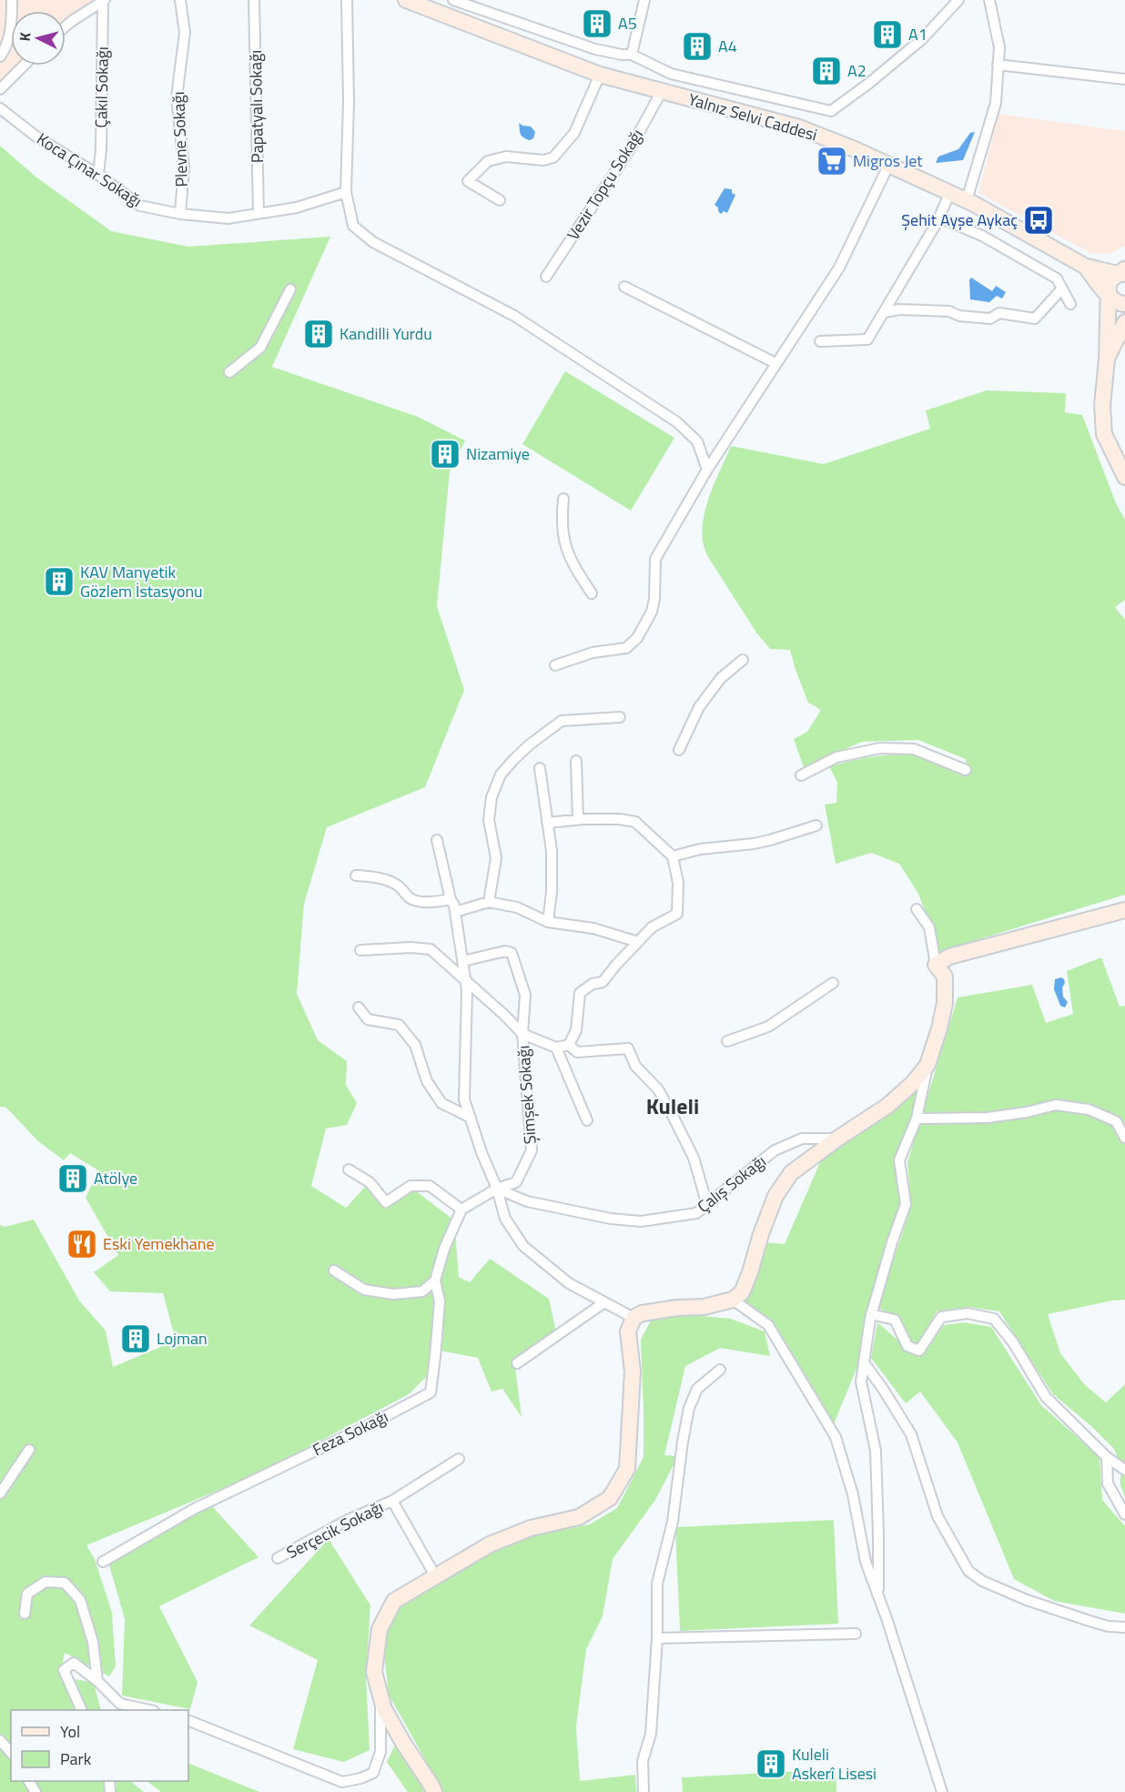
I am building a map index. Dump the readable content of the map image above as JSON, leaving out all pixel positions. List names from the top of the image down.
{
  "streets": {
    "street": [
      "Çakıl Sokağı",
      "Papatyalı Sokağı",
      "Yalnız Selvi Caddesi",
      "Plevne Sokağı",
      "Koca Çınar Sokağı",
      "Vezir Topçu Sokağı",
      "Şimşek Sokağı",
      "Çalış Sokağı",
      "Feza Sokağı",
      "Serçecik Sokağı"
    ]
  },
  "crossings": [
    ["Çakıl Sokağı", "Koca Çınar Sokağı"],
    ["Papatyalı Sokağı", "Koca Çınar Sokağı"],
    ["Yalnız Selvi Caddesi", "Vezir Topçu Sokağı"],
    ["Plevne Sokağı", "Koca Çınar Sokağı"],
    ["Şimşek Sokağı", "Çalış Sokağı"],
    ["Şimşek Sokağı", "Feza Sokağı"]
  ],
  "districts": ["Kuleli"],
  "places": {
    "building": [
      "A5",
      "A1",
      "A4",
      "A2",
      "Kandilli Yurdu",
      "Nizamiye",
      "KAV Manyetik Gözlem İstasyonu",
      "Atölye",
      "Lojman",
      "Kuleli Askerî Lisesi"
    ],
    "supermarket": ["Migros Jet"],
    "bus stop": ["Şehit Ayşe Aykaç"],
    "restaurant": ["Eski Yemekhane"]
  },
  "legend": ["Yol", "Park"],
  "north": "left"
}
